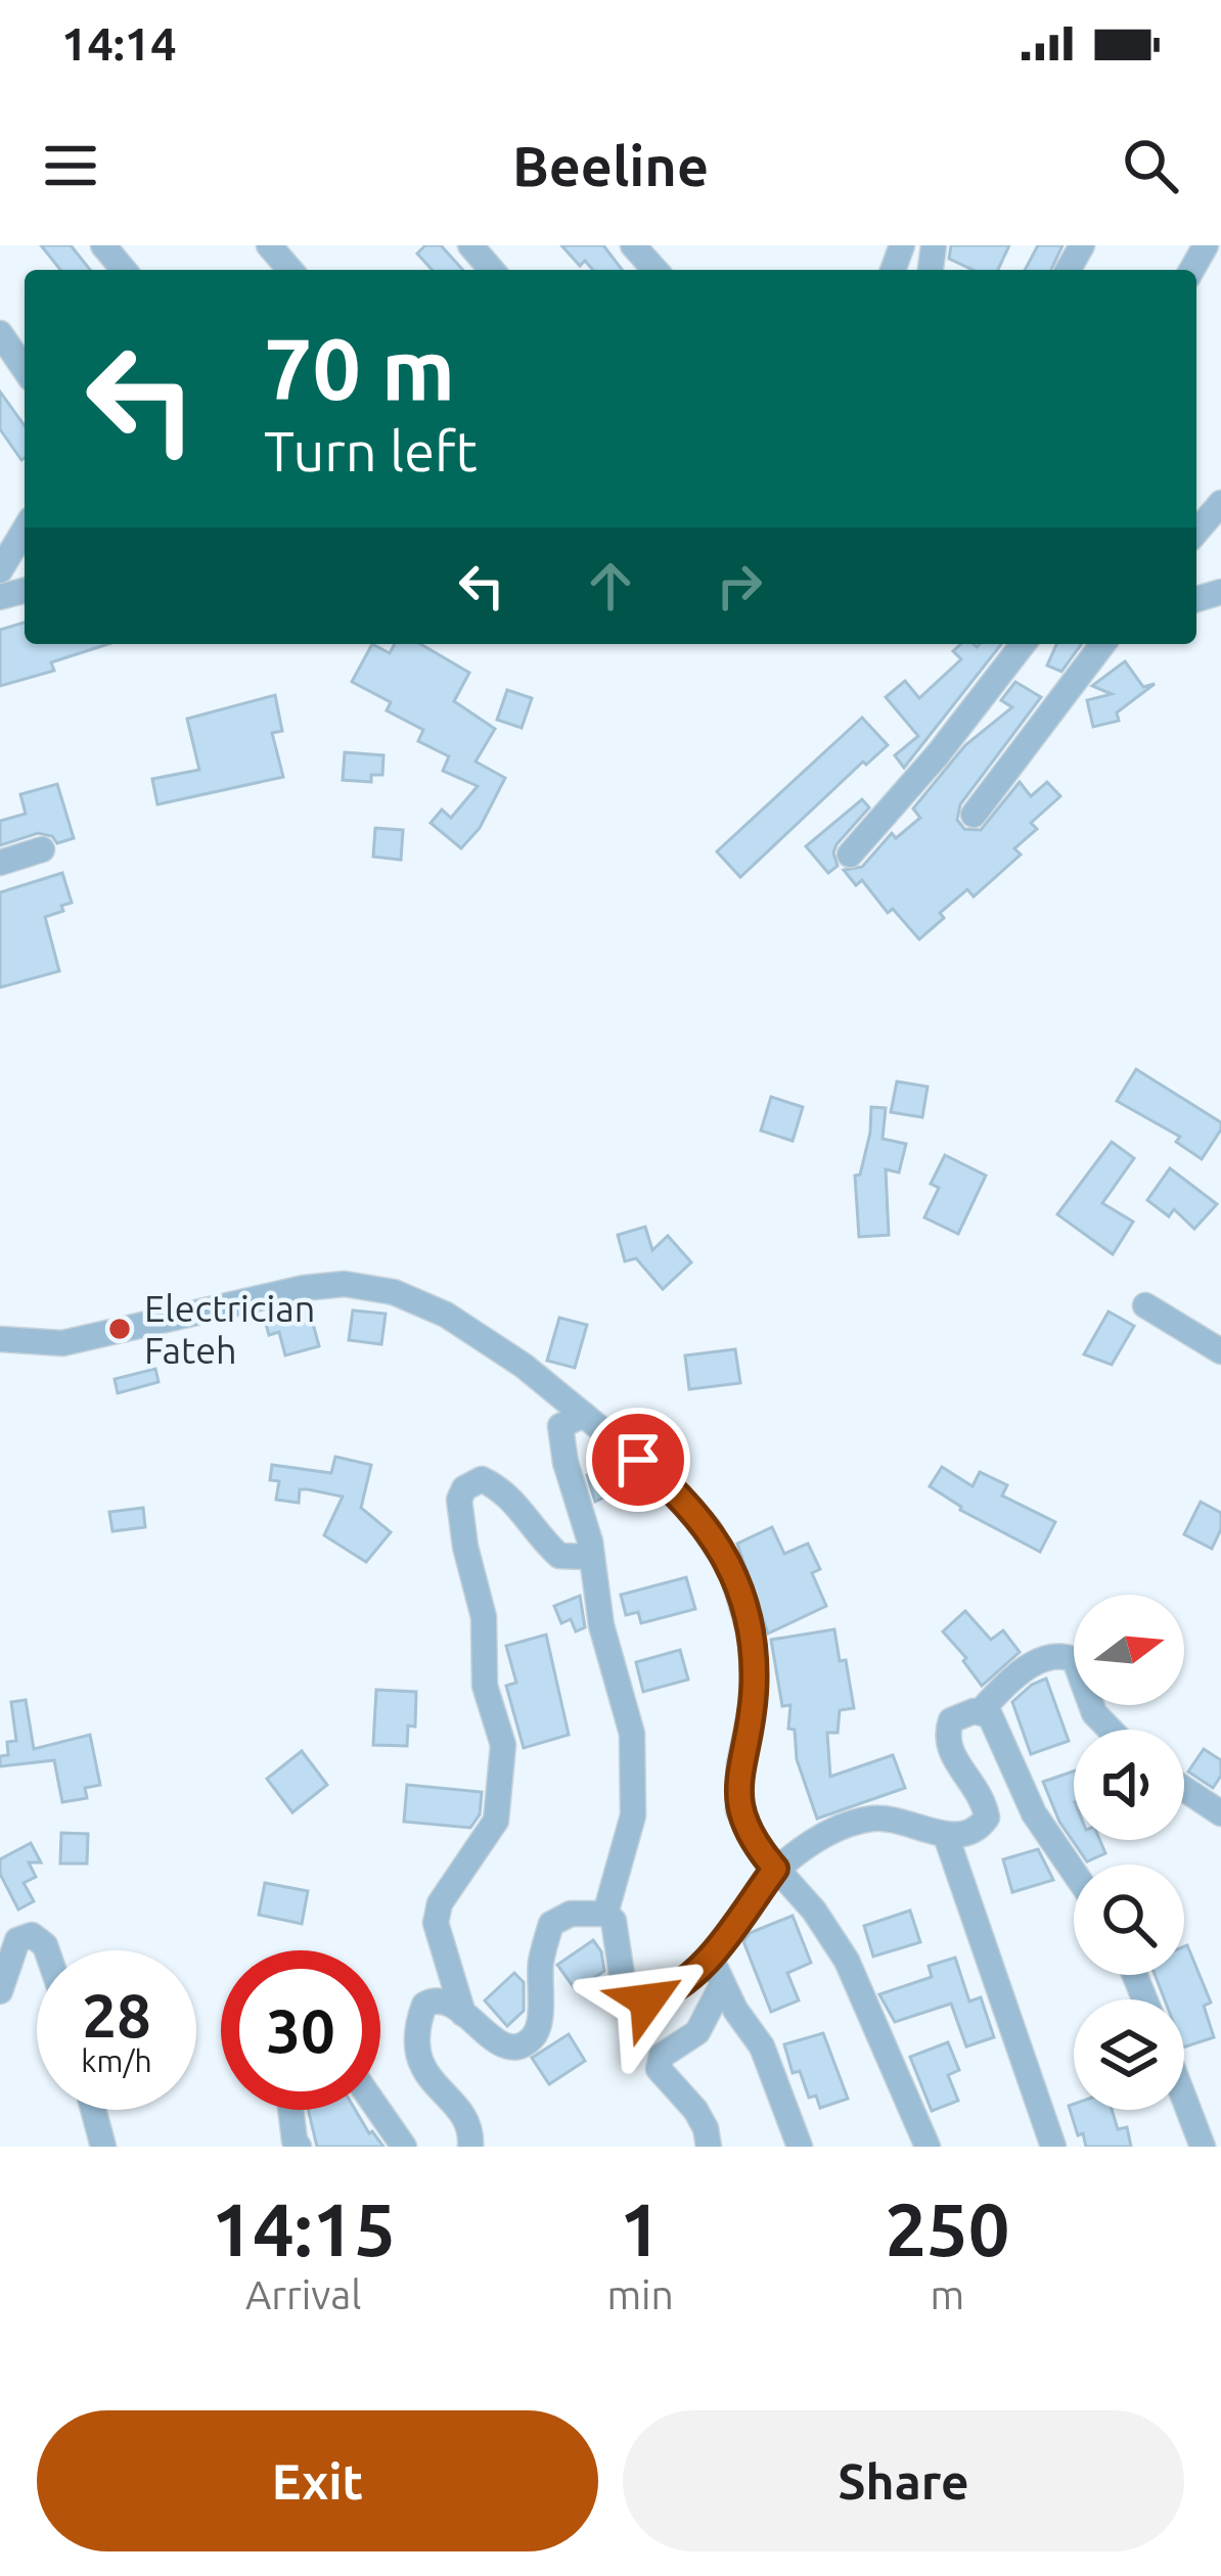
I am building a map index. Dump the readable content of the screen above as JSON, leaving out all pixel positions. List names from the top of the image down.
{
  "places": ["Electrician Fateh"],
  "north": "right",
  "page": {
    "status": "14:14",
    "header": "Beeline",
    "turn": ["70 m", "Turn left"],
    "speed": "28 km/h",
    "limit": "30",
    "eta": [
      "14:15",
      "Arrival",
      "1",
      "min",
      "250",
      "m"
    ],
    "buttons": ["Exit", "Share"]
  }
}
